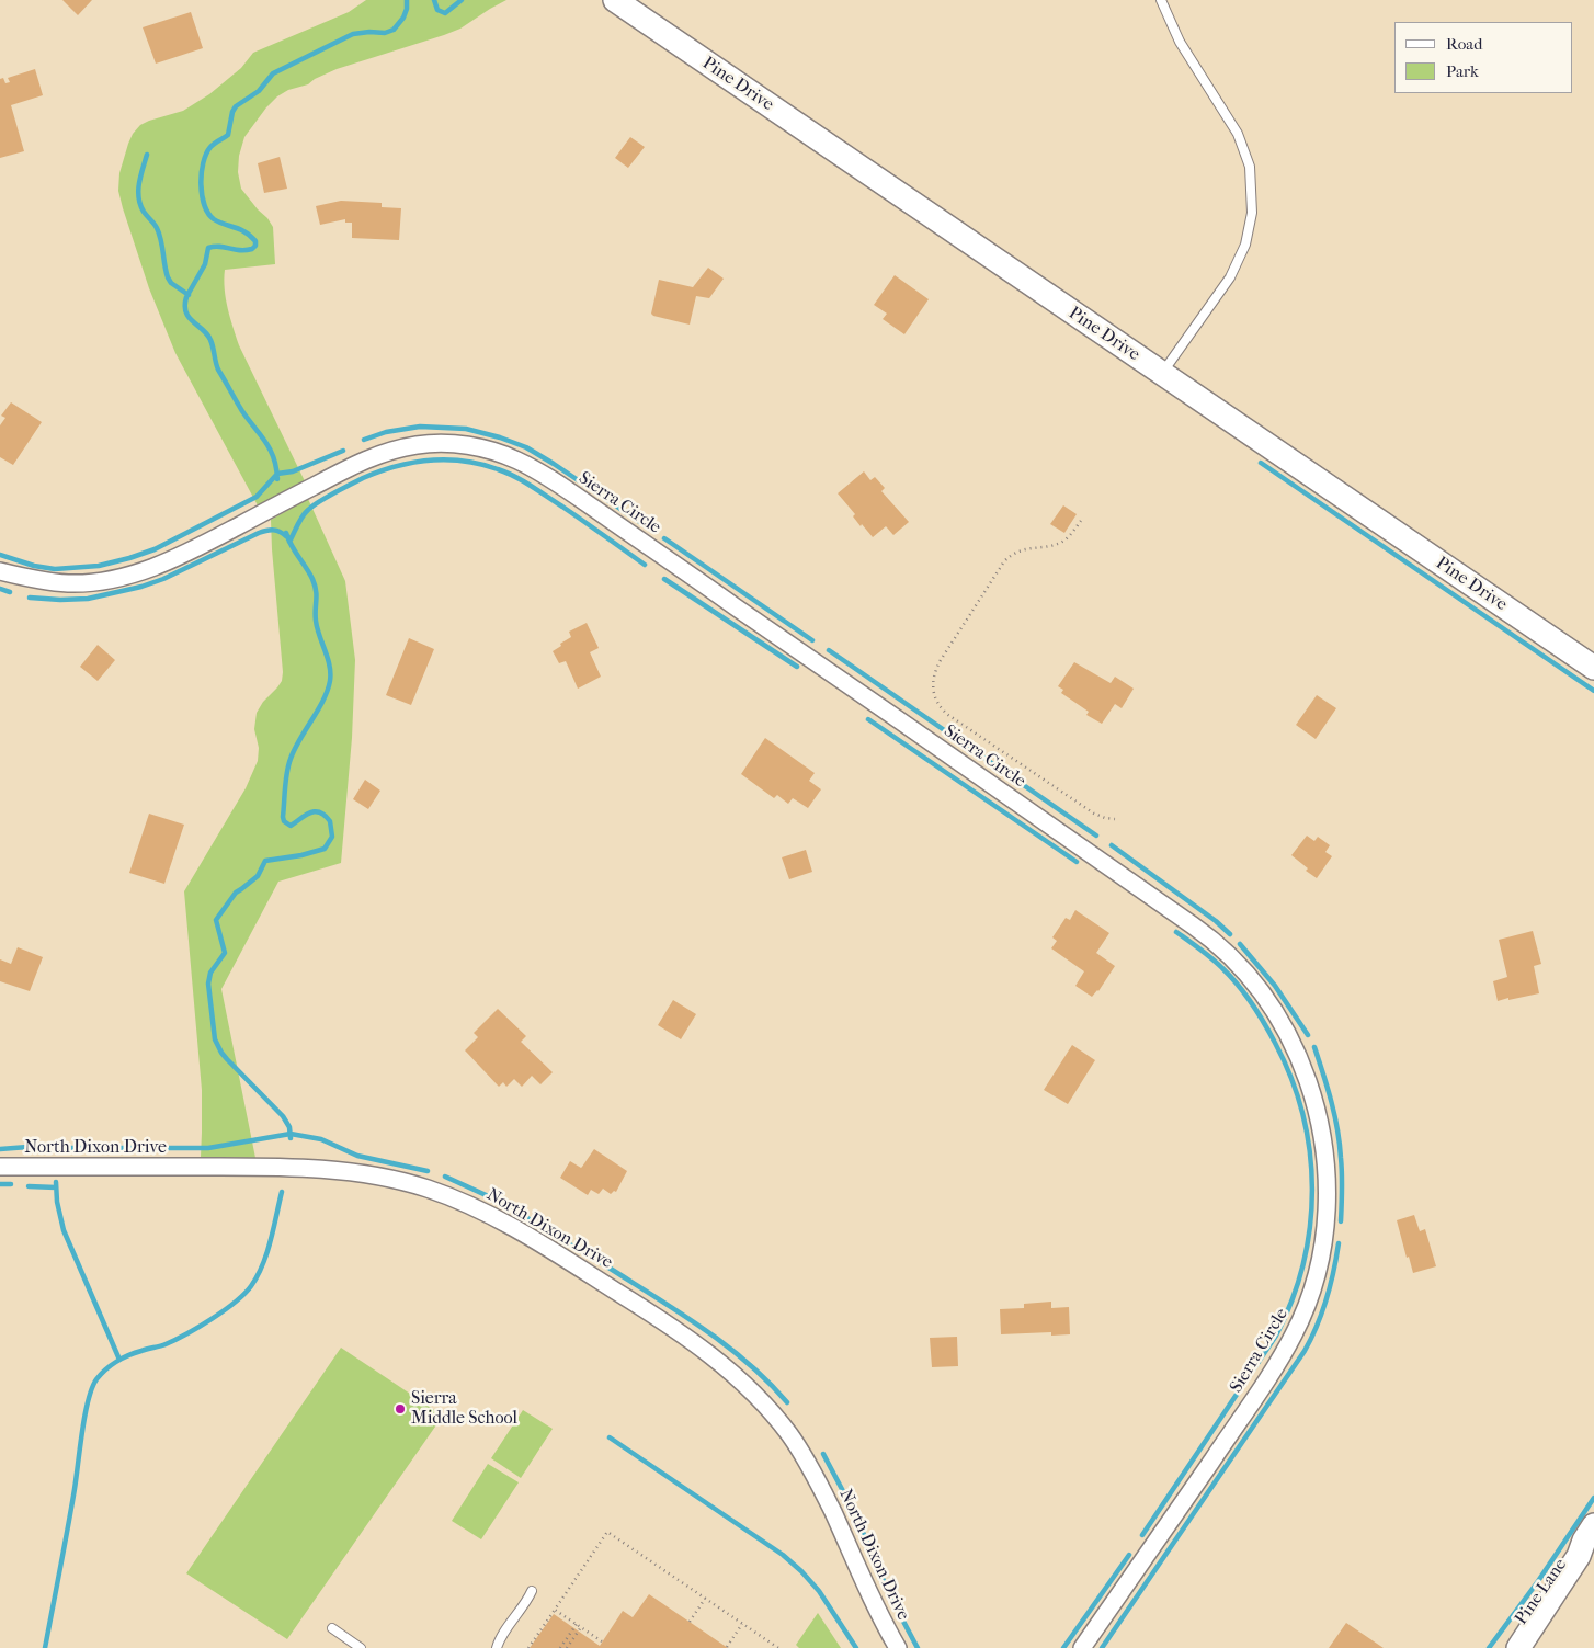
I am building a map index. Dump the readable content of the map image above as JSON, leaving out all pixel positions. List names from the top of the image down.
{
  "streets": {
    "main road": ["Pine Drive", "Pine Lane"],
    "street": ["Sierra Circle", "North Dixon Drive"]
  },
  "places": ["Sierra Middle School"],
  "legend": ["Road", "Park"]
}
